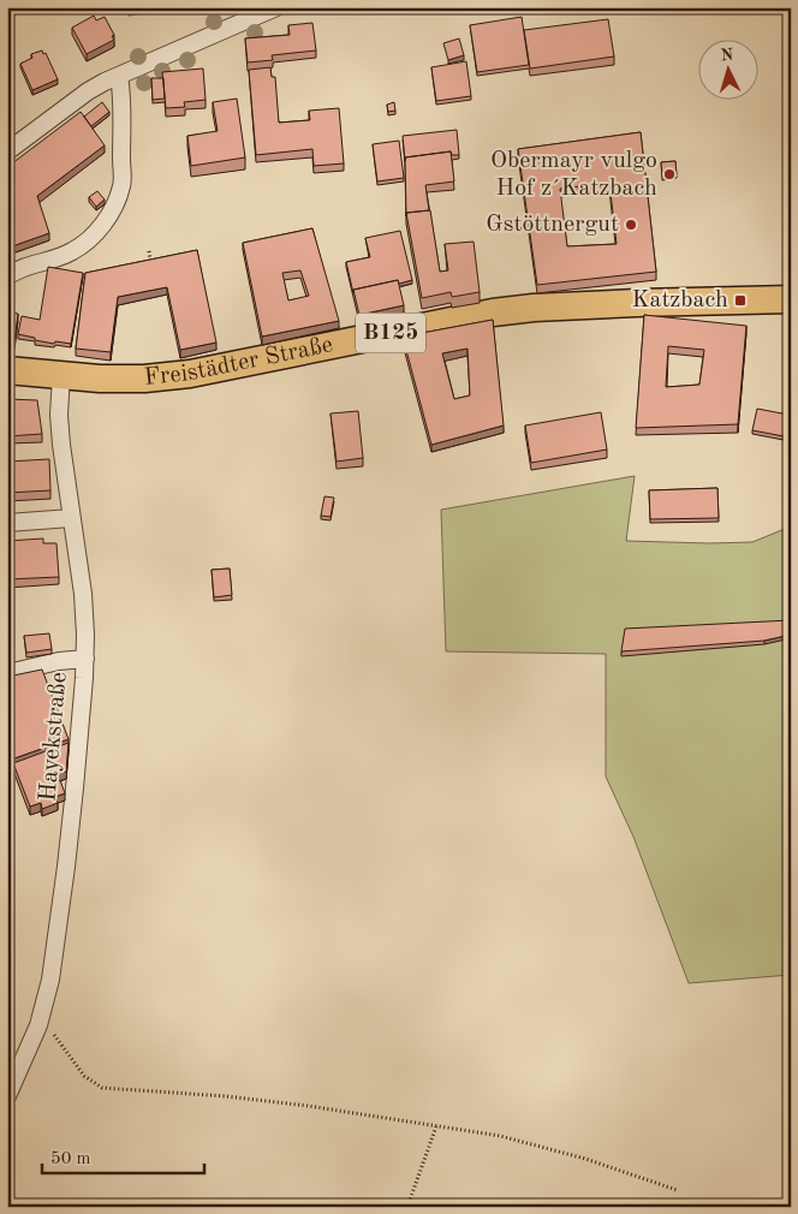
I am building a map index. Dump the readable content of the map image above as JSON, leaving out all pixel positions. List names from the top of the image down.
{
  "streets": {
    "main road": ["B125", "Freistädter Straße"],
    "street": ["Hayekstraße"]
  },
  "crossings": [
    ["Freistädter Straße", "Hayekstraße"]
  ],
  "places": {
    "other": ["Obermayr vulgo Hof z´Katzbach", "Gstöttnergut"],
    "transit": ["Katzbach"]
  },
  "scale_bar": "50 m",
  "north": "top"
}
